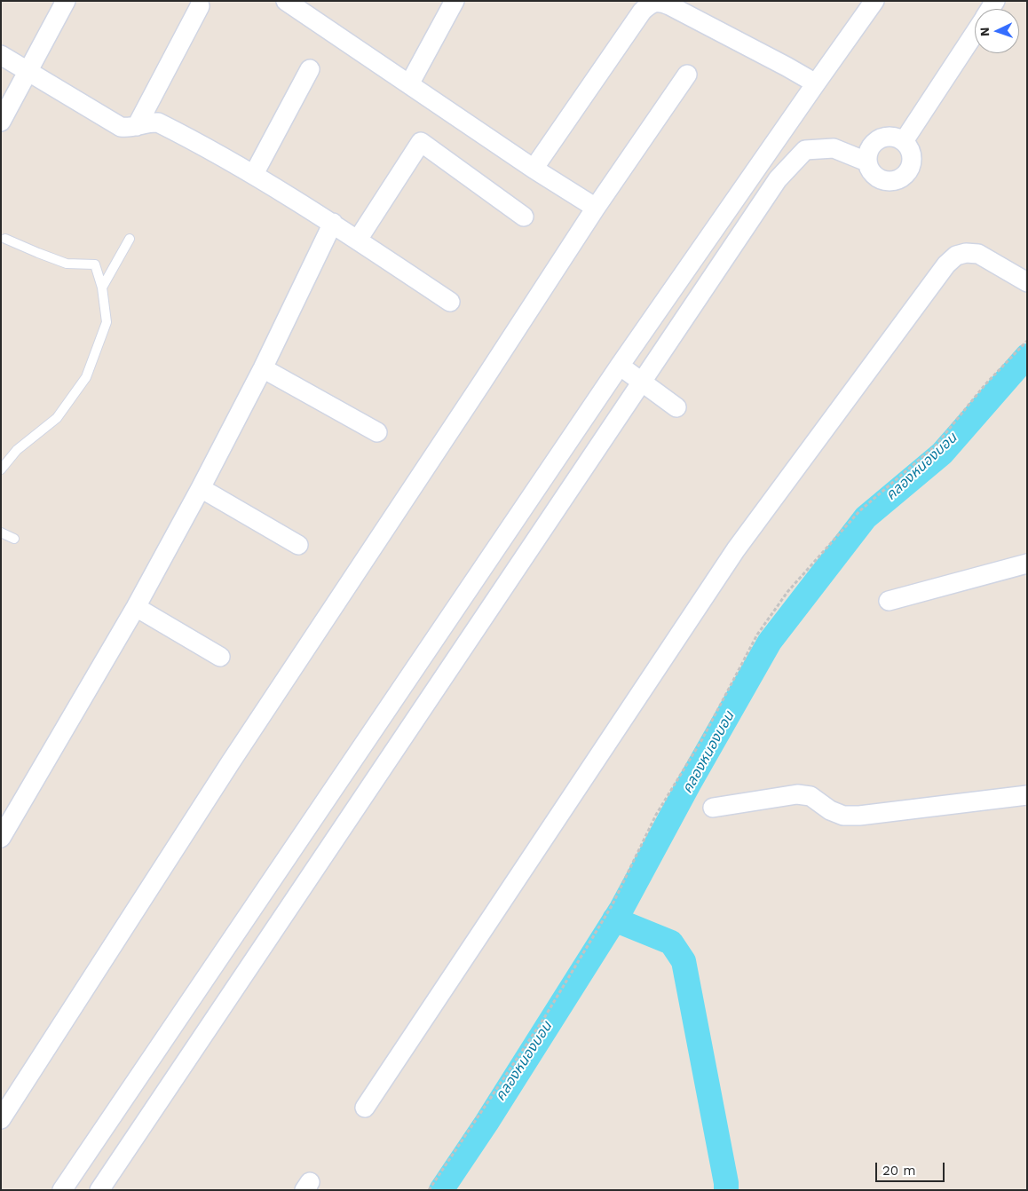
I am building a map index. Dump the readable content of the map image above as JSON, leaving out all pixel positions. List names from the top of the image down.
{
  "water": ["คลองหนองบอน"],
  "scale_bar": "20 m",
  "north": "left"
}
